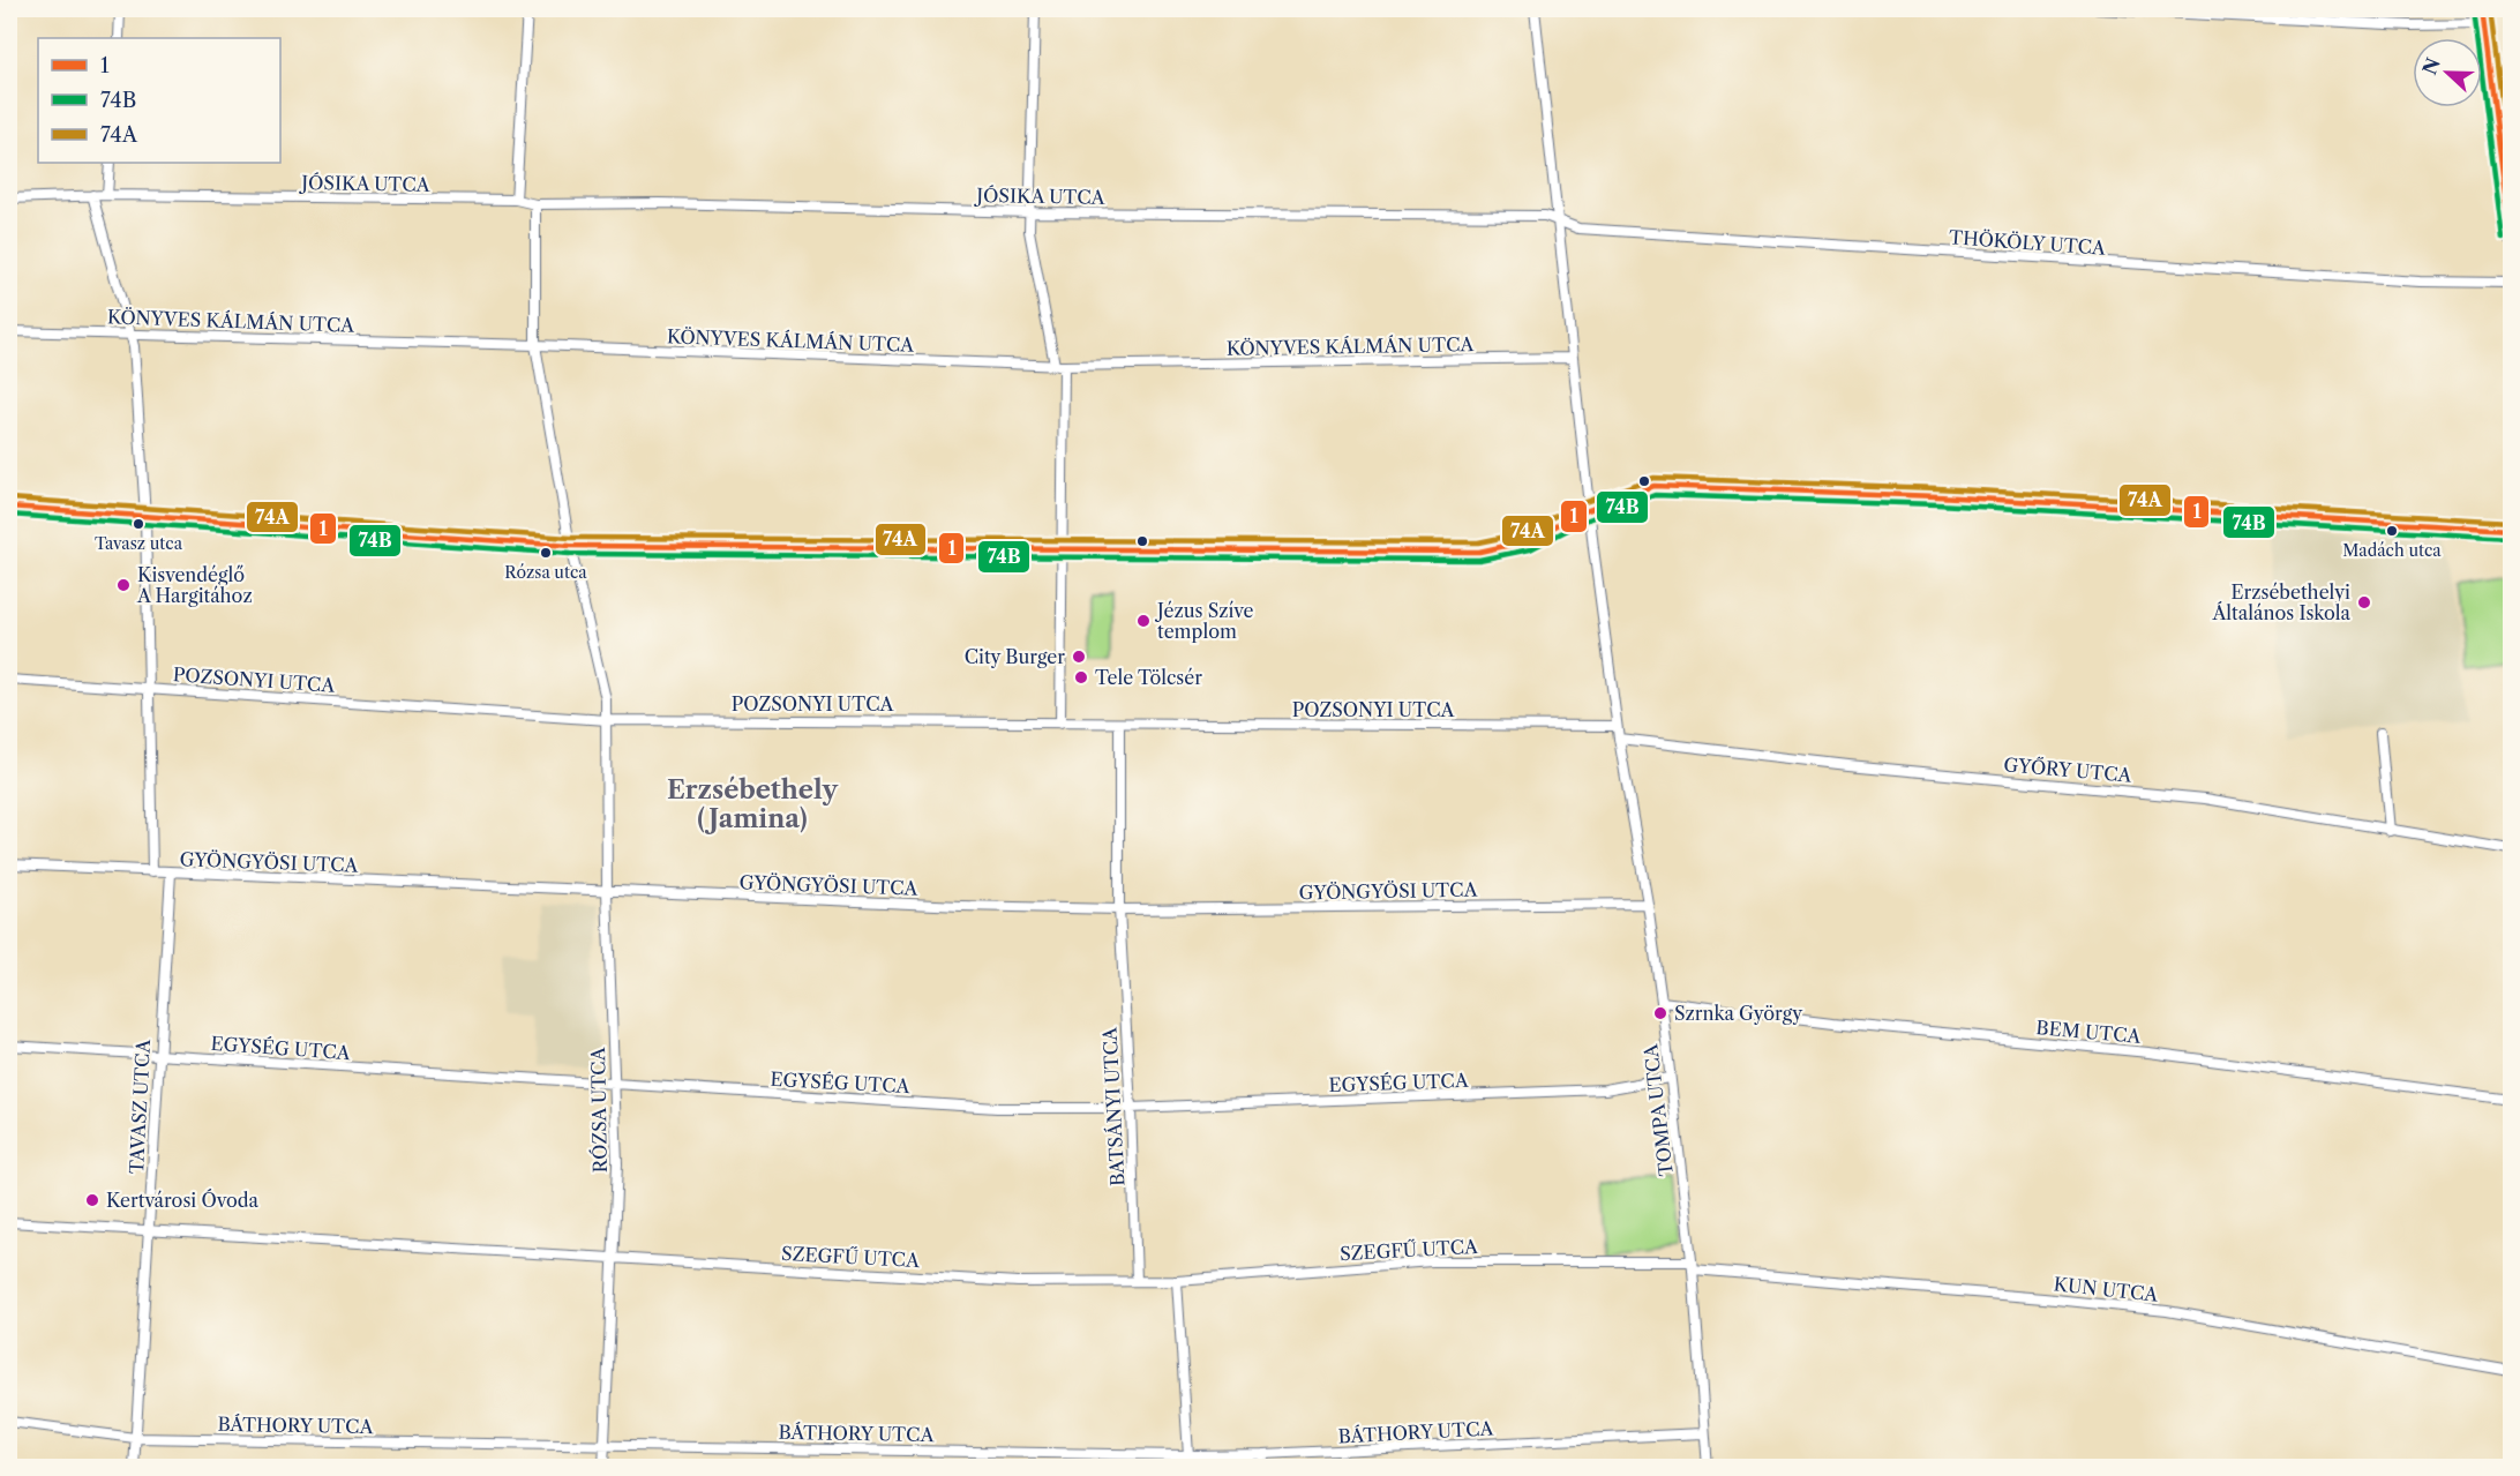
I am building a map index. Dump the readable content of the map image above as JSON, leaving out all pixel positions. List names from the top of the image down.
{
  "streets": {
    "street": [
      "JÓSIKA UTCA",
      "THÖKÖLY UTCA",
      "KÖNYVES KÁLMÁN UTCA",
      "POZSONYI UTCA",
      "GYŐRY UTCA",
      "GYÖNGYÖSI UTCA",
      "BEM UTCA",
      "EGYSÉG UTCA",
      "TAVASZ UTCA",
      "BATSÁNYI UTCA",
      "RÓZSA UTCA",
      "TOMPA UTCA",
      "SZEGFŰ UTCA",
      "KUN UTCA",
      "BÁTHORY UTCA"
    ]
  },
  "crossings": [
    ["JÓSIKA UTCA", "THÖKÖLY UTCA"],
    ["JÓSIKA UTCA", "RÓZSA UTCA"],
    ["THÖKÖLY UTCA", "TOMPA UTCA"],
    ["KÖNYVES KÁLMÁN UTCA", "RÓZSA UTCA"],
    ["KÖNYVES KÁLMÁN UTCA", "TOMPA UTCA"],
    ["POZSONYI UTCA", "BATSÁNYI UTCA"],
    ["POZSONYI UTCA", "RÓZSA UTCA"],
    ["POZSONYI UTCA", "TOMPA UTCA"],
    ["GYŐRY UTCA", "TOMPA UTCA"],
    ["GYÖNGYÖSI UTCA", "TAVASZ UTCA"],
    ["GYÖNGYÖSI UTCA", "BATSÁNYI UTCA"],
    ["GYÖNGYÖSI UTCA", "RÓZSA UTCA"],
    ["GYÖNGYÖSI UTCA", "TOMPA UTCA"],
    ["BEM UTCA", "TOMPA UTCA"],
    ["EGYSÉG UTCA", "TAVASZ UTCA"],
    ["EGYSÉG UTCA", "BATSÁNYI UTCA"],
    ["EGYSÉG UTCA", "RÓZSA UTCA"],
    ["EGYSÉG UTCA", "TOMPA UTCA"],
    ["TAVASZ UTCA", "SZEGFŰ UTCA"],
    ["TAVASZ UTCA", "BÁTHORY UTCA"],
    ["BATSÁNYI UTCA", "SZEGFŰ UTCA"],
    ["RÓZSA UTCA", "SZEGFŰ UTCA"],
    ["RÓZSA UTCA", "BÁTHORY UTCA"],
    ["TOMPA UTCA", "SZEGFŰ UTCA"],
    ["TOMPA UTCA", "KUN UTCA"],
    ["TOMPA UTCA", "BÁTHORY UTCA"],
    ["SZEGFŰ UTCA", "KUN UTCA"]
  ],
  "districts": ["Erzsébethely (Jamina)"],
  "places": [
    "Tavasz utca",
    "Madách utca",
    "Rózsa utca",
    "Kisvendéglő A Hargitához",
    "Erzsébethelyi Általános Iskola",
    "Jézus Szíve templom",
    "City Burger",
    "Tele Tölcsér",
    "Szrnka György",
    "Kertvárosi Óvoda"
  ],
  "lines": ["transit line 1", "transit line 74A", "transit line 74B"],
  "legend": ["1", "74B", "74A"],
  "north": "left"
}
